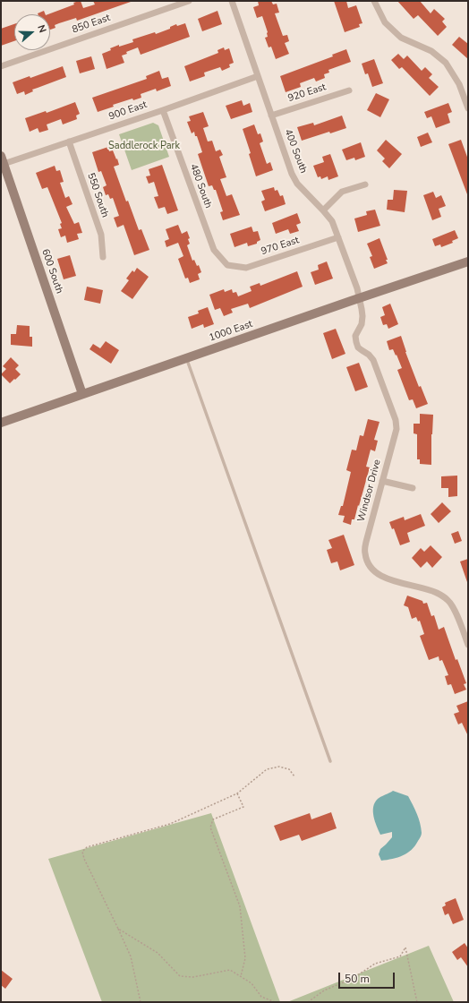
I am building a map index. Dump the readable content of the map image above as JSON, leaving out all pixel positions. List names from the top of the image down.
{
  "streets": {
    "street": [
      "850 East",
      "920 East",
      "900 East",
      "400 South",
      "480 South",
      "550 South",
      "970 East",
      "600 South",
      "1000 East",
      "Windsor Drive"
    ]
  },
  "crossings": [
    ["920 East", "400 South"],
    ["900 East", "400 South"],
    ["900 East", "480 South"],
    ["900 East", "550 South"],
    ["900 East", "600 South"],
    ["400 South", "970 East"],
    ["400 South", "1000 East"],
    ["400 South", "Windsor Drive"],
    ["480 South", "970 East"],
    ["600 South", "1000 East"],
    ["1000 East", "Windsor Drive"]
  ],
  "parks": ["Saddlerock Park"],
  "scale_bar": "50 m",
  "north": "right"
}
